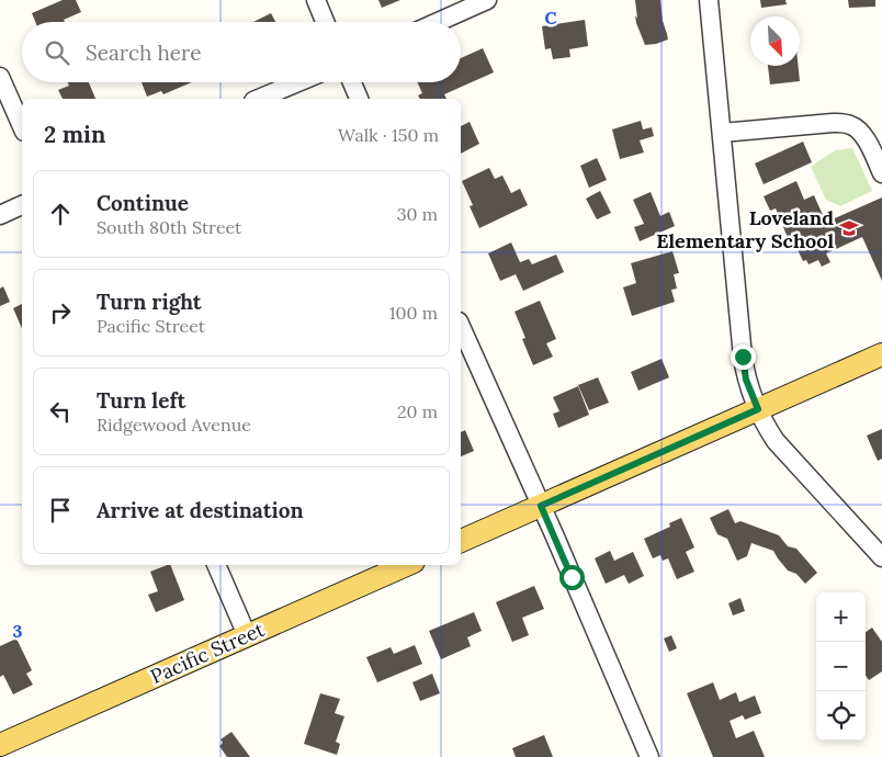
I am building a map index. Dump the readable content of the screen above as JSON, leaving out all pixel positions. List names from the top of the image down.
{
  "streets": {
    "main road": ["Pacific Street"]
  },
  "places": {
    "school or university": ["Loveland Elementary School"]
  },
  "north": "bottom right",
  "page": {
    "search": "Search here",
    "heading": ["2 min", "Walk · 150 m"],
    "list": [
      ["Continue", "South 80th Street", "30 m"],
      ["Turn right", "Pacific Street", "100 m"],
      ["Turn left", "Ridgewood Avenue", "20 m"],
      "Arrive at destination"
    ],
    "map_buttons": ["+", "−"]
  },
  "grid": {
    "columns": ["C"],
    "rows": ["3"]
  }
}
